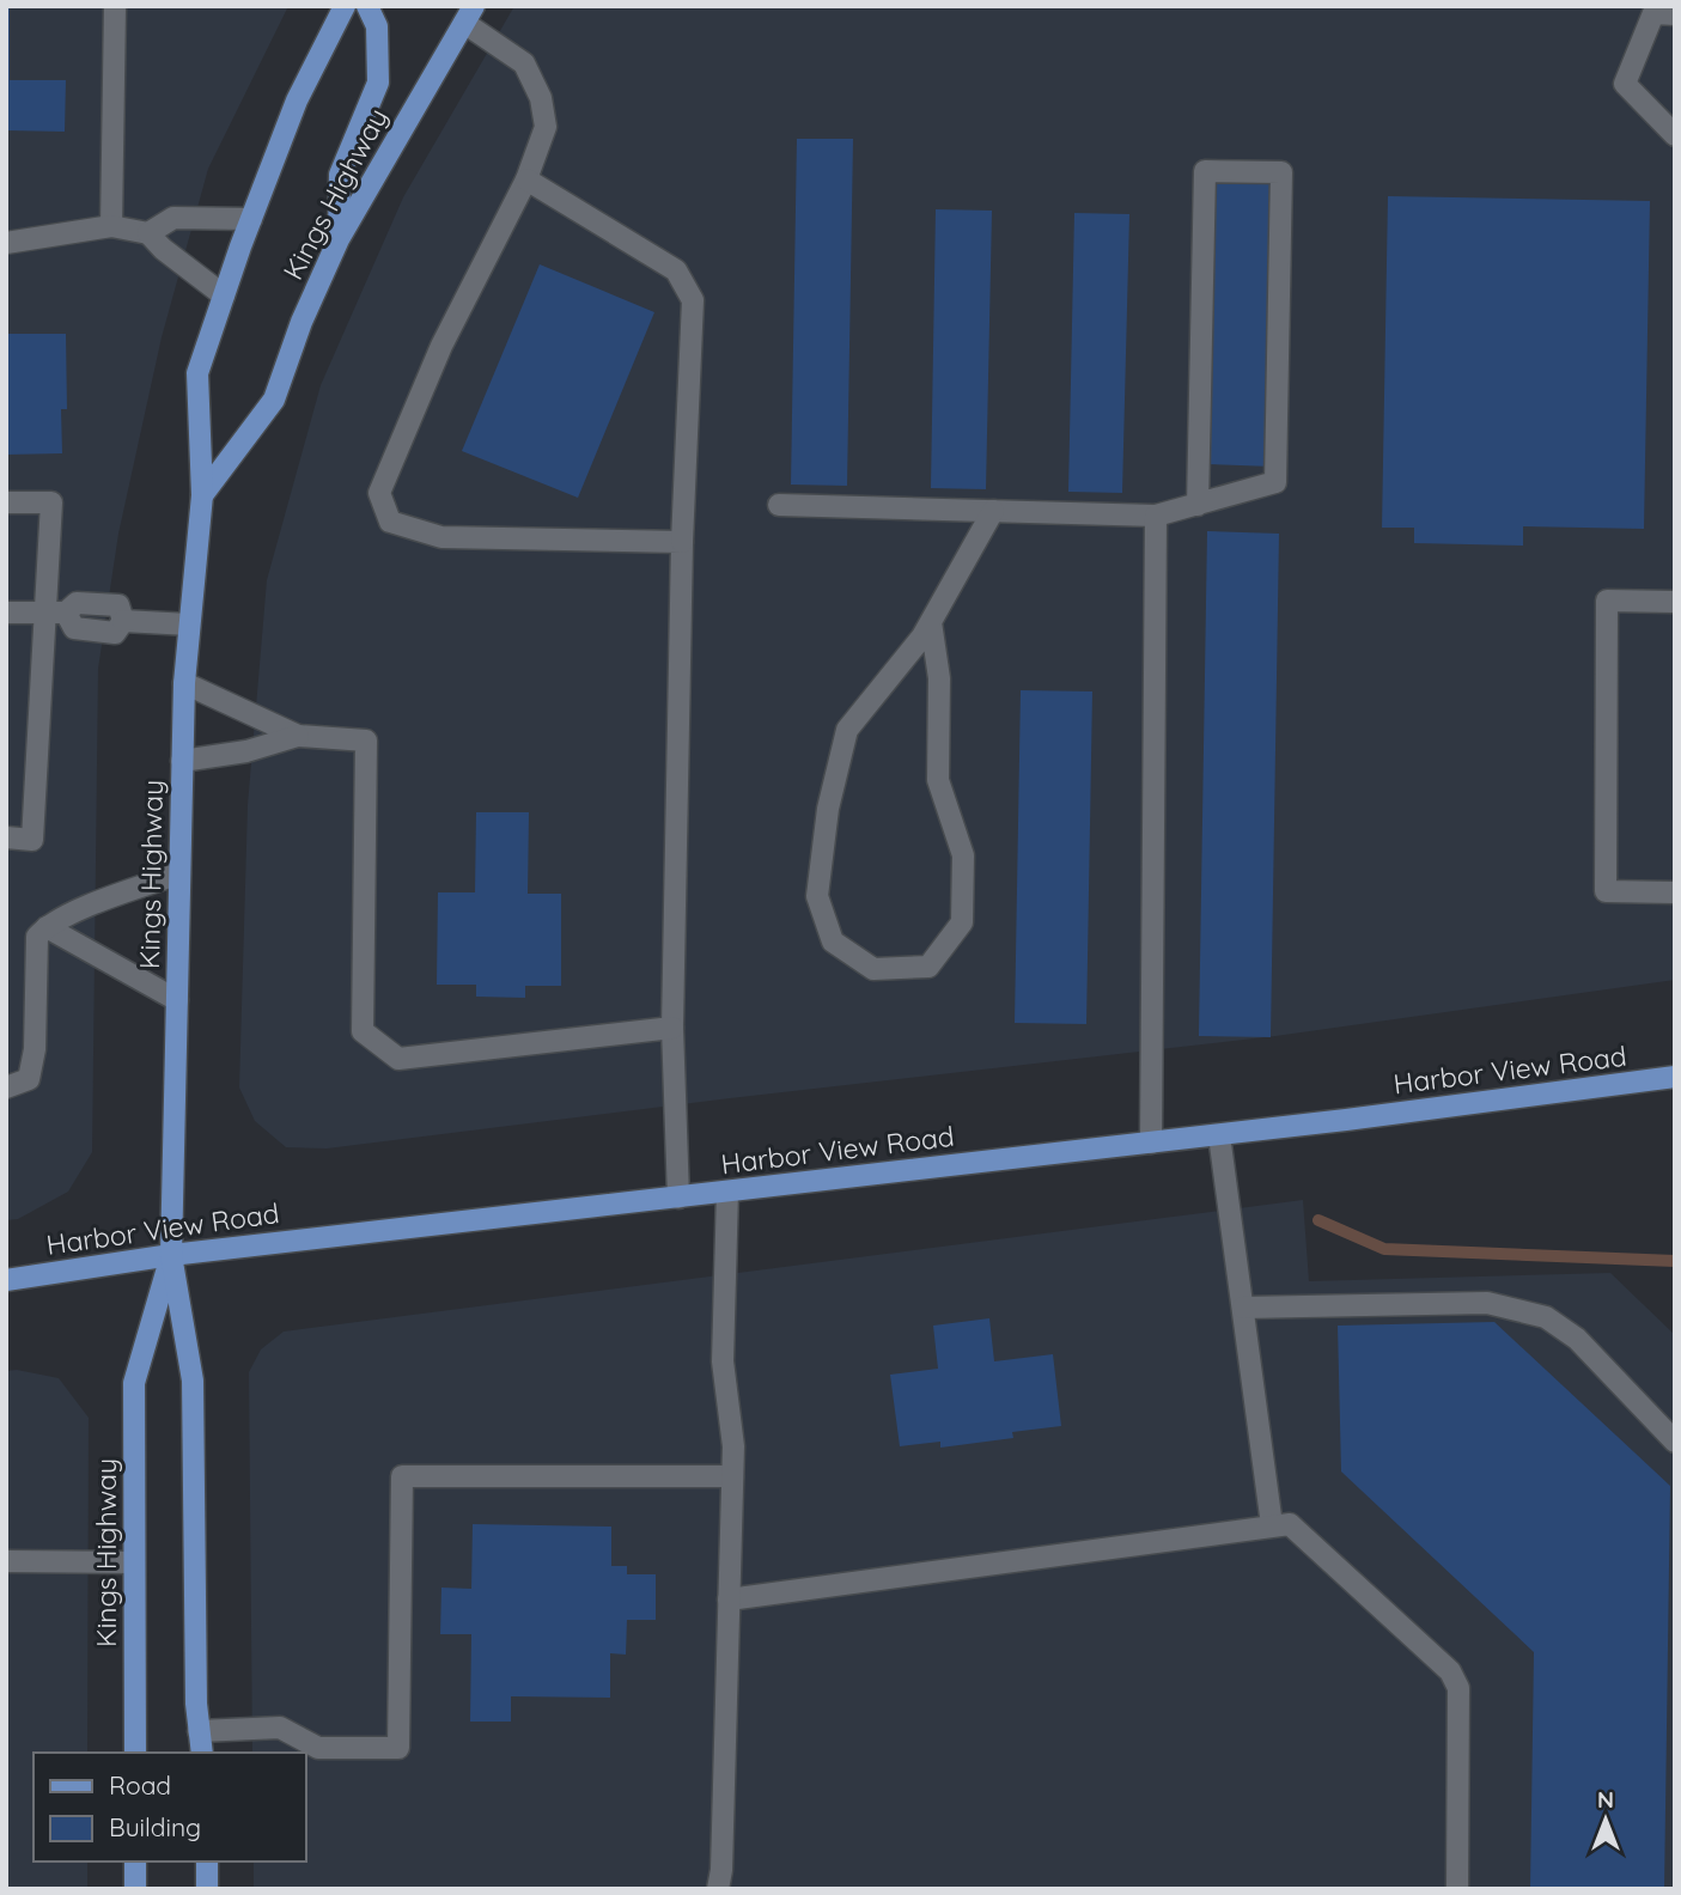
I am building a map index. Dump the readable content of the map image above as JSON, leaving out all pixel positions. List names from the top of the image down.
{
  "streets": {
    "main road": ["Kings Highway", "Harbor View Road"]
  },
  "crossings": [
    ["Kings Highway", "Harbor View Road"]
  ],
  "legend": ["Road", "Building"],
  "north": "top"
}
